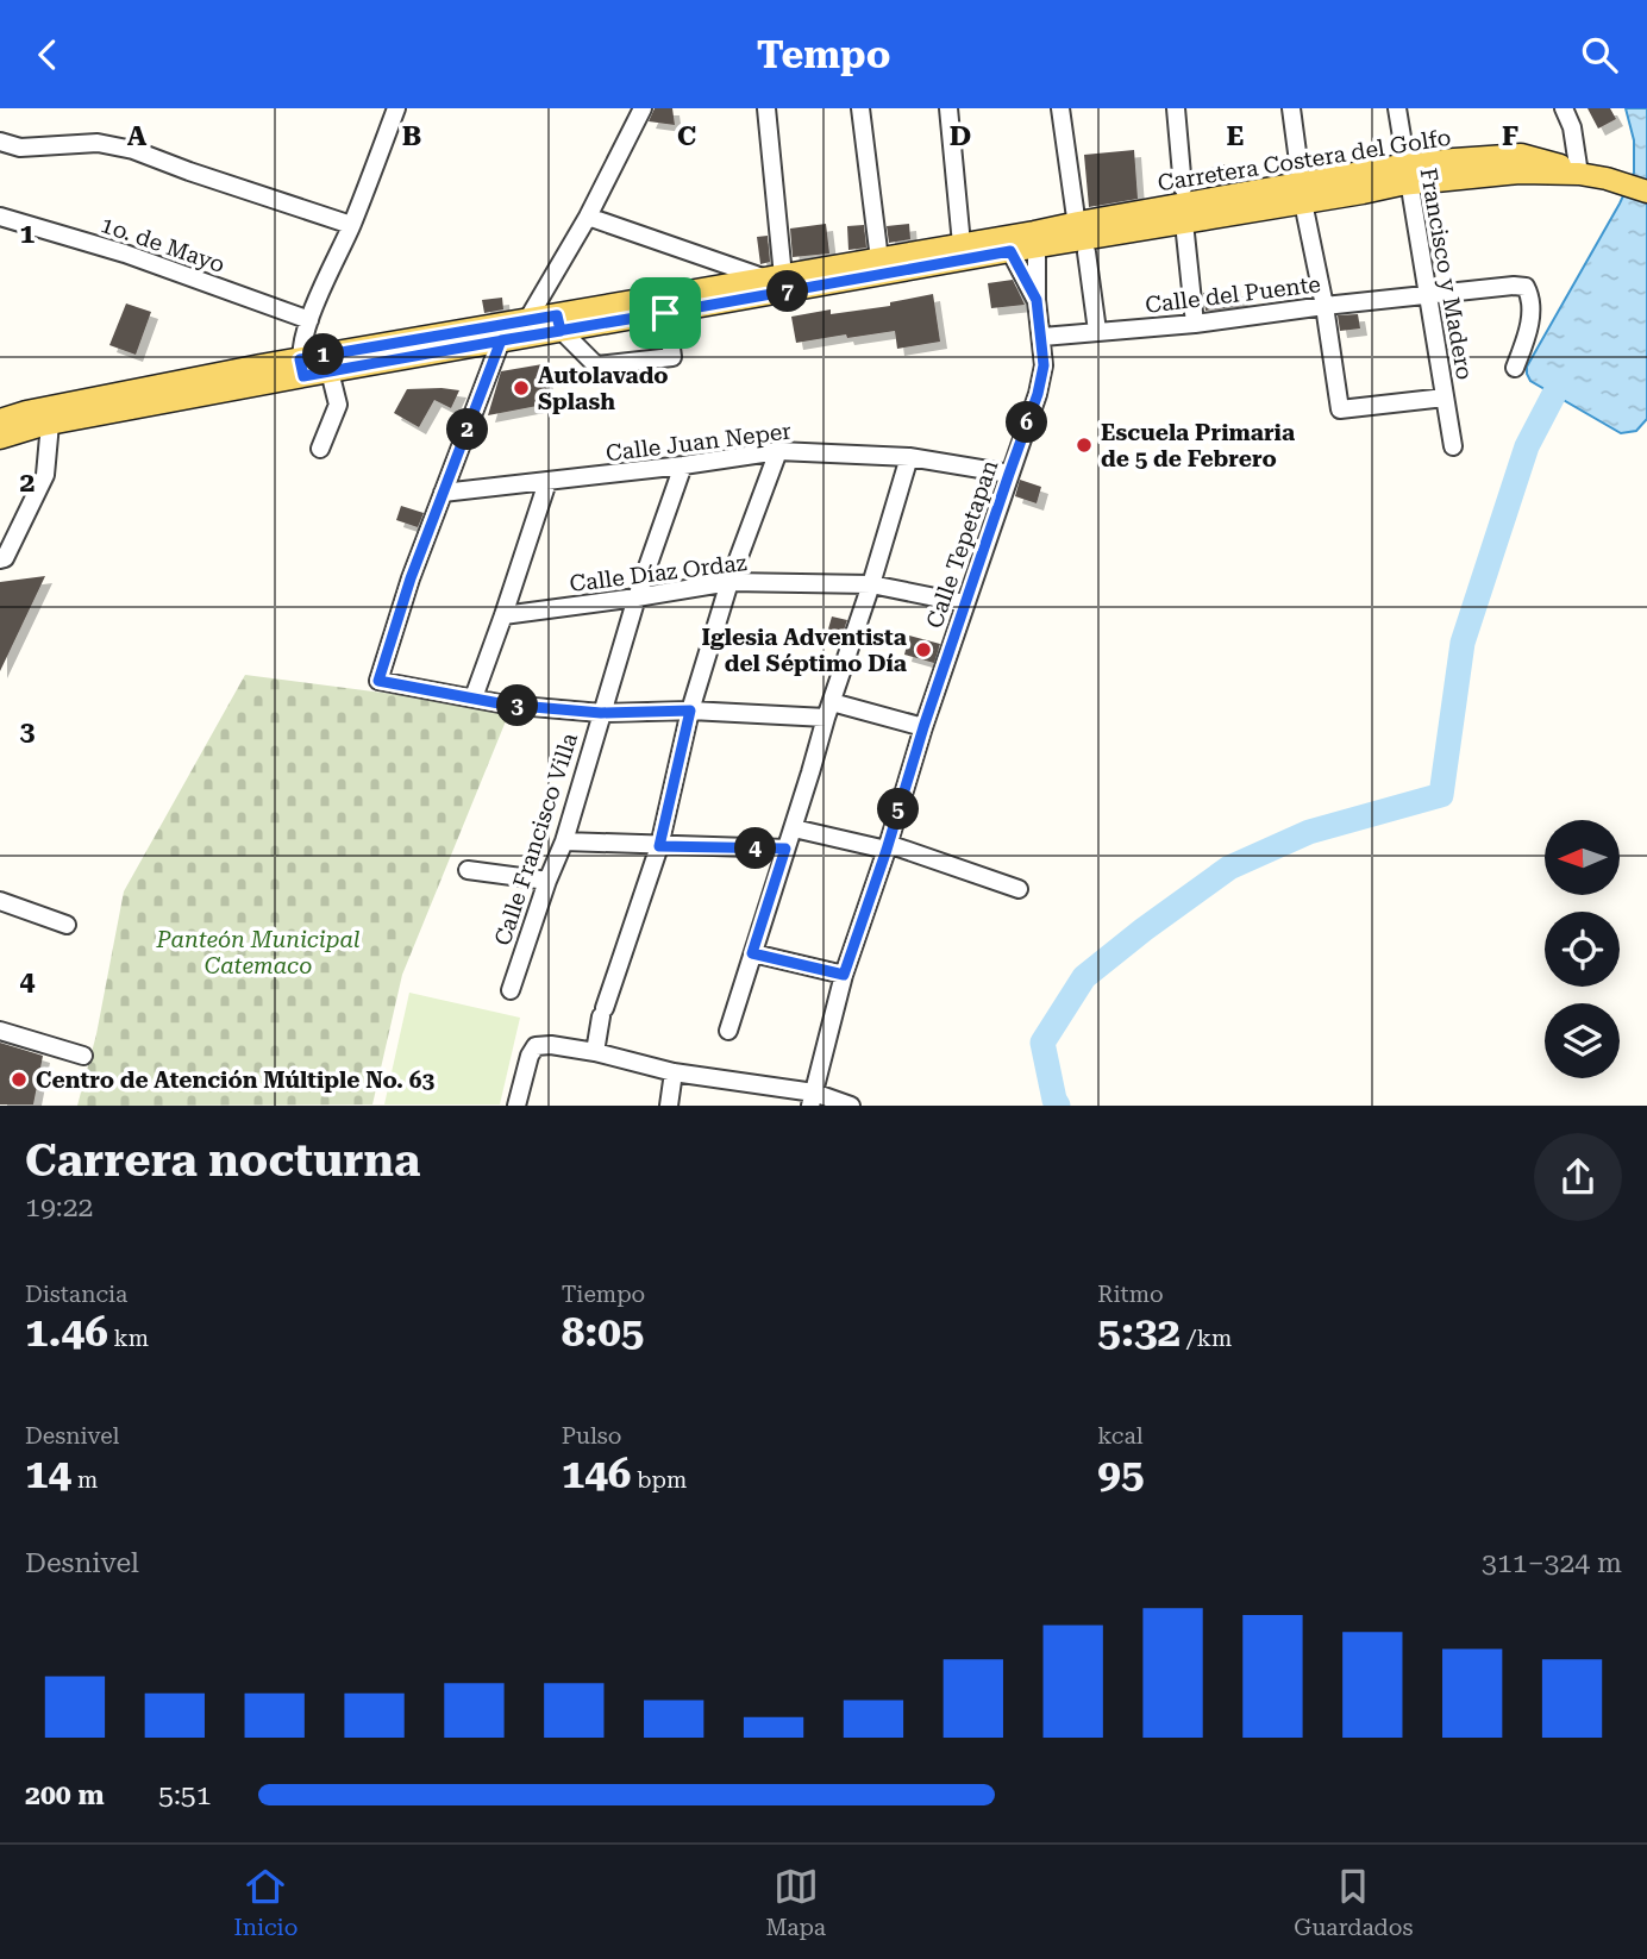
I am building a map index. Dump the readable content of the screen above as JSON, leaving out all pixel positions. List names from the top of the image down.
{
  "streets": {
    "main road": ["Carretera Costera del Golfo"],
    "street": [
      "1o. de Mayo",
      "Francisco y Madero",
      "Calle del Puente",
      "Calle Juan Neper",
      "Calle Tepetapan",
      "Calle Díaz Ordaz",
      "Calle Francisco Villa"
    ]
  },
  "crossings": [
    ["Carretera Costera del Golfo", "Francisco y Madero"],
    ["Carretera Costera del Golfo", "Calle Tepetapan"],
    ["Francisco y Madero", "Calle del Puente"],
    ["Calle del Puente", "Calle Tepetapan"],
    ["Calle Juan Neper", "Calle Tepetapan"],
    ["Calle Juan Neper", "Calle Francisco Villa"],
    ["Calle Tepetapan", "Calle Díaz Ordaz"],
    ["Calle Díaz Ordaz", "Calle Francisco Villa"]
  ],
  "parks": ["Panteón Municipal Catemaco"],
  "places": [
    "Autolavado Splash",
    "Escuela Primaria de 5 de Febrero",
    "Iglesia Adventista del Séptimo Día",
    "Centro de Atención Múltiple No. 63"
  ],
  "north": "left",
  "page": {
    "header": "Tempo",
    "pins": [
      "7",
      "1",
      "6",
      "2",
      "3",
      "5",
      "4"
    ],
    "heading": ["Carrera nocturna", "19:22"],
    "stats": [
      ["Distancia", "1.46 km"],
      ["Tiempo", "8:05"],
      ["Ritmo", "5:32 /km"],
      ["Desnivel", "14 m"],
      ["Pulso", "146 bpm"],
      ["kcal", "95"]
    ],
    "chart": ["Desnivel", "311–324 m"],
    "list": [
      {
        "name": "200 m",
        "note": "5:51"
      }
    ],
    "tabs": ["Inicio", "Mapa", "Guardados"]
  },
  "grid": {
    "columns": [
      "A",
      "B",
      "C",
      "D",
      "E",
      "F"
    ],
    "rows": [
      "1",
      "2",
      "3",
      "4"
    ]
  }
}
